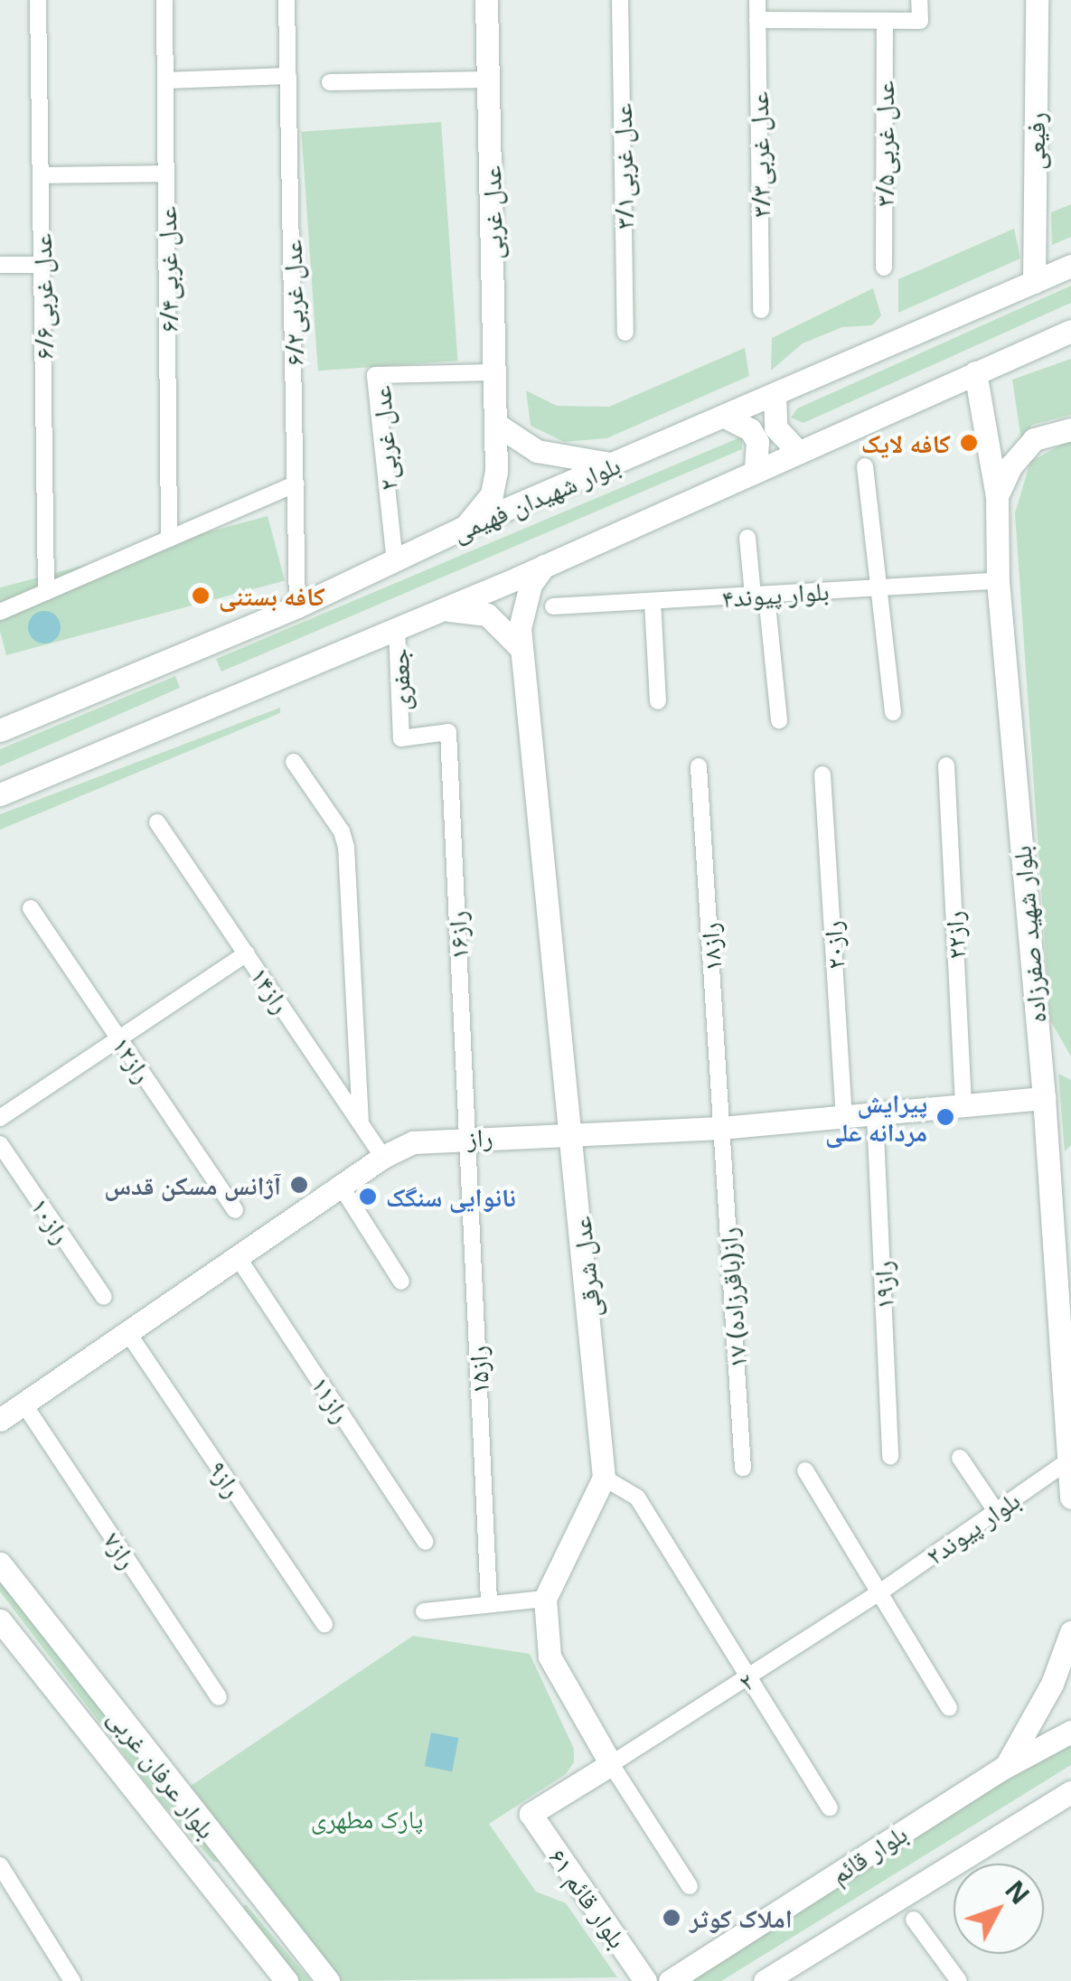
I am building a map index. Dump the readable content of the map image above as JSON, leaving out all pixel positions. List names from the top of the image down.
{
  "streets": {
    "street": [
      "رفیعی",
      "عدل غربی۳/۵",
      "عدل غربی۳/۳",
      "عدل غربی۳/۱",
      "عدل غربی",
      "۶/۴عدل غربی",
      "۶/۶عدل غربی",
      "۶/۲عدل غربی",
      "عدل غربی۲",
      "بلوار شهیدان فهیمی",
      "بلوار پیوند۴",
      "جعفری",
      "بلوار شهید صفرزاده",
      "راز۱۶",
      "راز۲۲",
      "راز۲۰",
      "راز۱۸",
      "راز۱۴",
      "راز۱۲",
      "راز",
      "راز۱۰",
      "عدل شرقی",
      "راز۱۹",
      "۱۷ راز(باقرزاده)",
      "راز۱۵",
      "راز۱۱",
      "راز۹",
      "بلوار پیوند۲",
      "راز۷",
      "۲",
      "بلوار عرفان غربی",
      "بلوار قائم",
      "بلوار قائم ۶۱"
    ]
  },
  "crossings": [
    ["رفیعی", "بلوار شهیدان فهیمی"],
    ["عدل غربی", "عدل غربی۲"],
    ["عدل غربی", "بلوار شهیدان فهیمی"],
    ["۶/۲عدل غربی", "بلوار شهیدان فهیمی"],
    ["عدل غربی۲", "بلوار شهیدان فهیمی"],
    ["بلوار پیوند۴", "بلوار شهید صفرزاده"],
    ["جعفری", "راز۱۶"],
    ["بلوار شهید صفرزاده", "راز"],
    ["بلوار شهید صفرزاده", "بلوار پیوند۲"],
    ["راز۱۶", "راز"],
    ["راز۱۶", "راز۱۵"],
    ["راز۲۲", "راز"],
    ["راز۲۰", "راز"],
    ["راز۱۸", "راز"],
    ["راز۱۸", "۱۷ راز(باقرزاده)"],
    ["راز۱۴", "راز"],
    ["راز", "عدل شرقی"],
    ["راز", "راز۱۹"],
    ["راز", "۱۷ راز(باقرزاده)"],
    ["راز", "راز۱۵"],
    ["راز", "راز۱۱"],
    ["راز", "راز۹"],
    ["راز", "راز۷"],
    ["بلوار پیوند۲", "۲"],
    ["۲", "بلوار قائم ۶۱"]
  ],
  "parks": ["پارک مطهری"],
  "places": [
    "کافه لایک",
    "کافه بستنی",
    "پیرایش مردانه علی",
    "آژانس مسکن قدس",
    "نانوایی سنگک",
    "املاک کوثر"
  ],
  "north": "top right"
}
